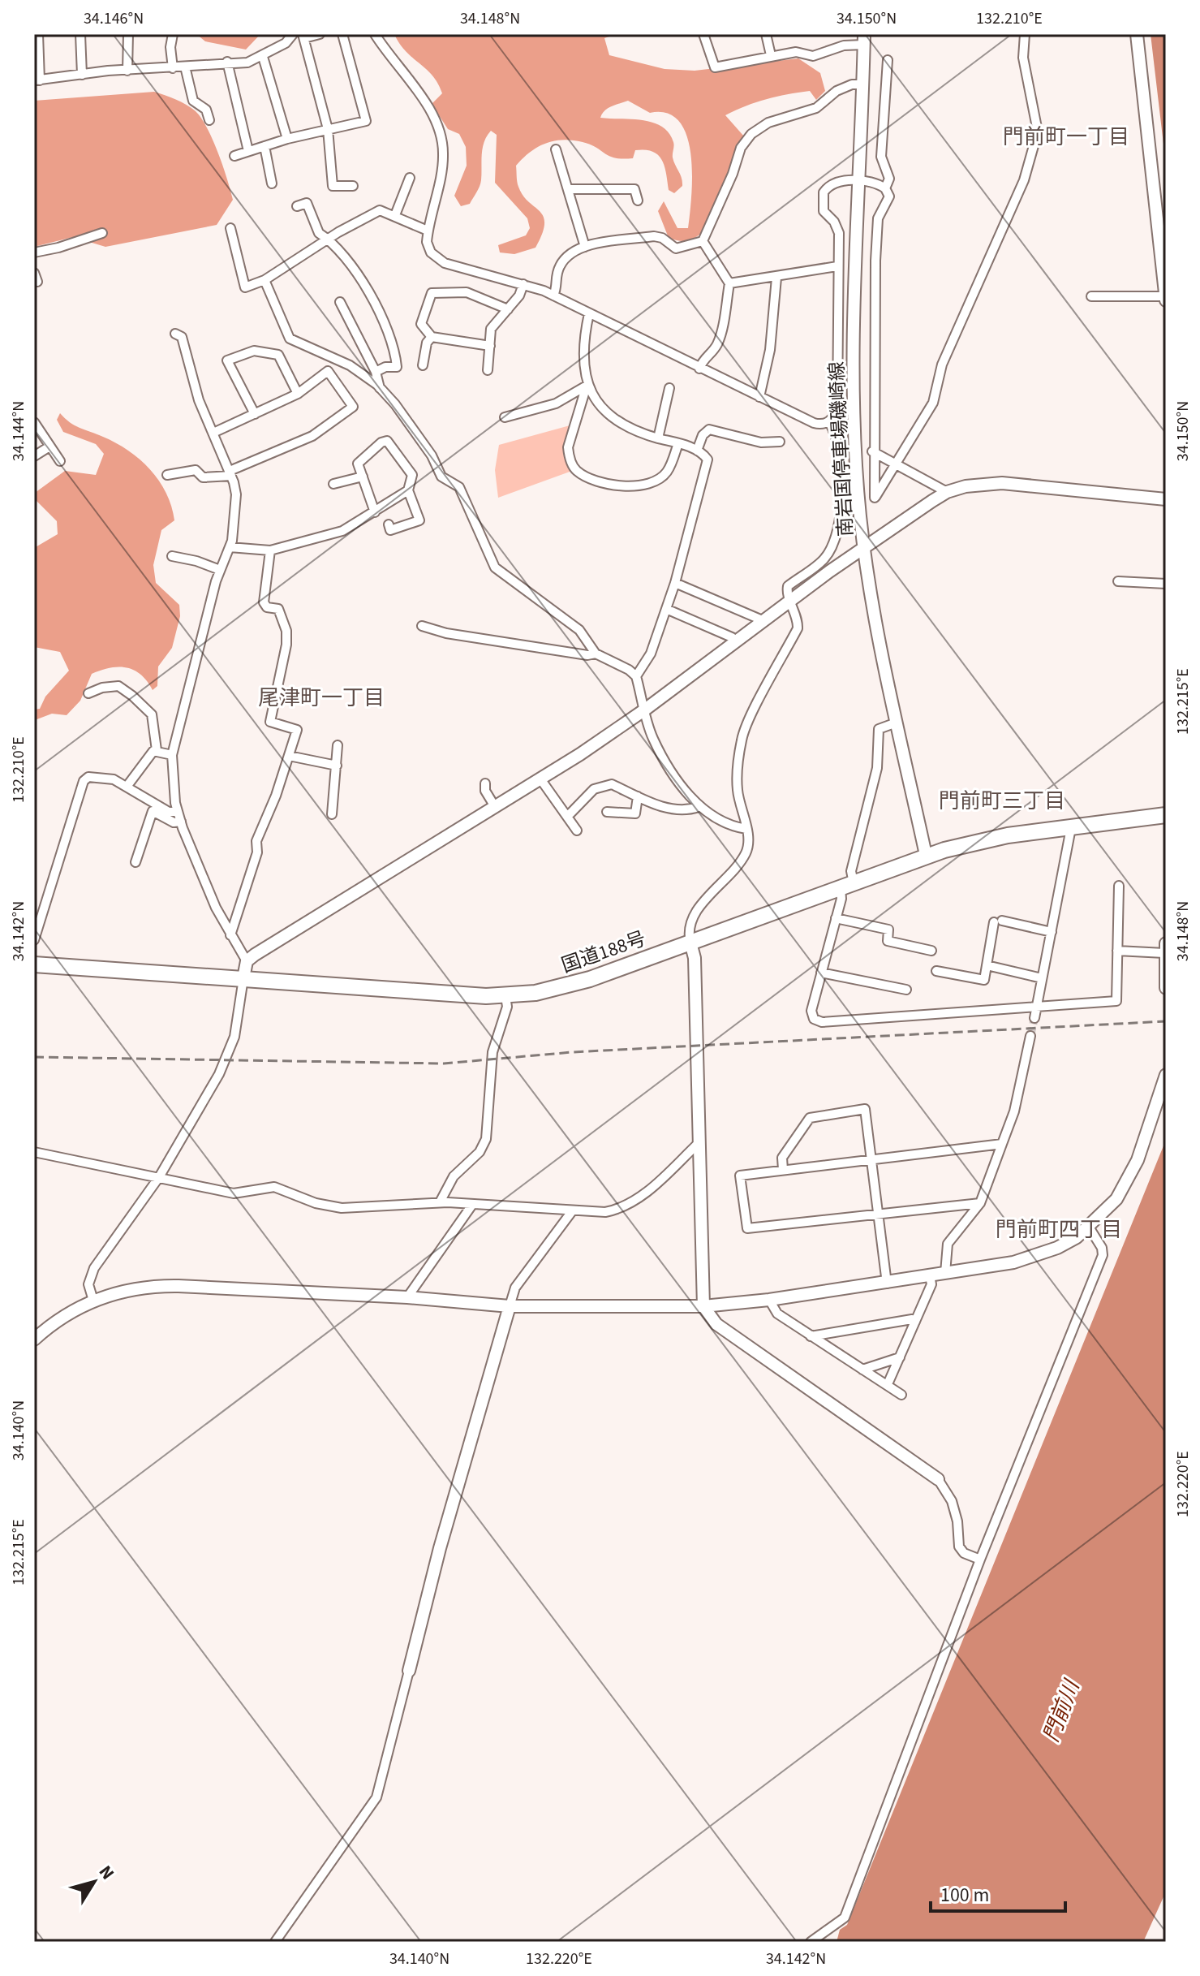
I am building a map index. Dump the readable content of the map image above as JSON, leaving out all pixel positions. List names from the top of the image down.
{
  "streets": {
    "highway": ["国道188号"],
    "street": ["南岩国停車場磯崎線"]
  },
  "crossings": [
    ["南岩国停車場磯崎線", "国道188号"]
  ],
  "districts": [
    "門前町一丁目",
    "尾津町一丁目",
    "門前町三丁目",
    "門前町四丁目"
  ],
  "water": ["門前川"],
  "scale_bar": "100 m",
  "north": "top right",
  "coordinates": [
    "34.146°N",
    "34.148°N",
    "34.150°N",
    "132.210°E",
    "34.144°N",
    "132.215°E",
    "34.142°N",
    "34.140°N",
    "132.220°E"
  ]
}
